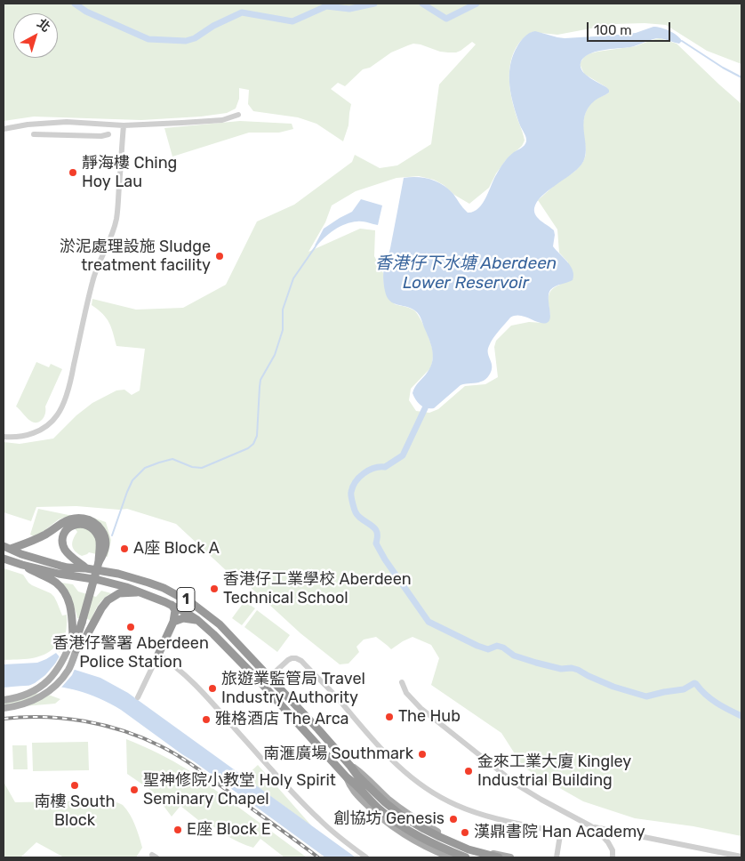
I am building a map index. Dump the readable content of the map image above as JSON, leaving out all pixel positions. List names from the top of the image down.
{
  "streets": {
    "highway": ["1"]
  },
  "water": ["香港仔下水塘 Aberdeen Lower Reservoir"],
  "places": [
    "靜海樓 Ching Hoy Lau",
    "淤泥處理設施 Sludge treatment facility",
    "A座 Block A",
    "香港仔工業學校 Aberdeen Technical School",
    "香港仔警署 Aberdeen Police Station",
    "旅遊業監管局 Travel Industry Authority",
    "The Hub",
    "雅格酒店 The Arca",
    "南滙廣場 Southmark",
    "金來工業大廈 Kingley Industrial Building",
    "南樓 South Block",
    "聖神修院小教堂 Holy Spirit Seminary Chapel",
    "創協坊 Genesis",
    "E座 Block E",
    "漢鼎書院 Han Academy"
  ],
  "scale_bar": "100 m",
  "north": "top right"
}
